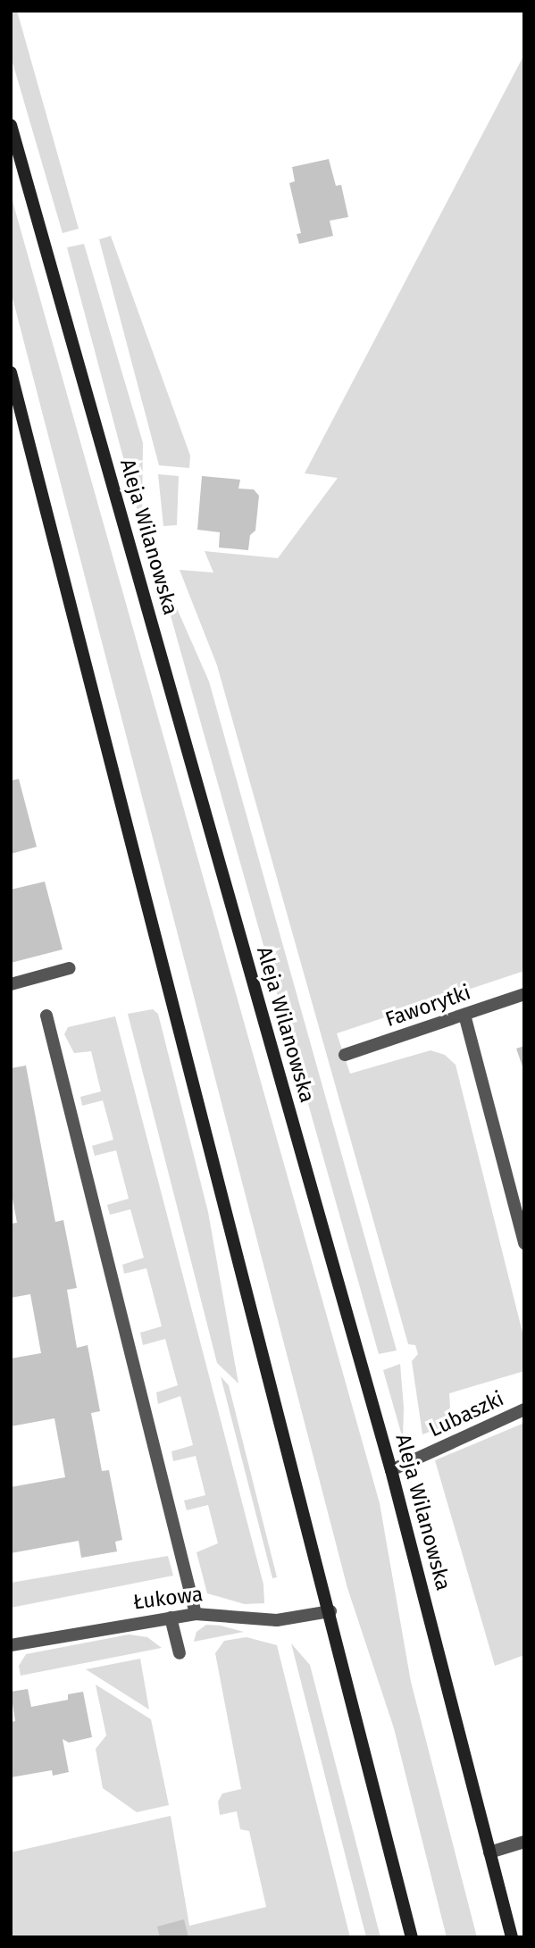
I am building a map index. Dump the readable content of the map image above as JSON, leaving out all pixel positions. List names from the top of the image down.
{
  "streets": {
    "main road": ["Aleja Wilanowska"],
    "street": ["Faworytki", "Lubaszki", "Łukowa"]
  },
  "crossings": [
    ["Aleja Wilanowska", "Lubaszki"]
  ]
}
